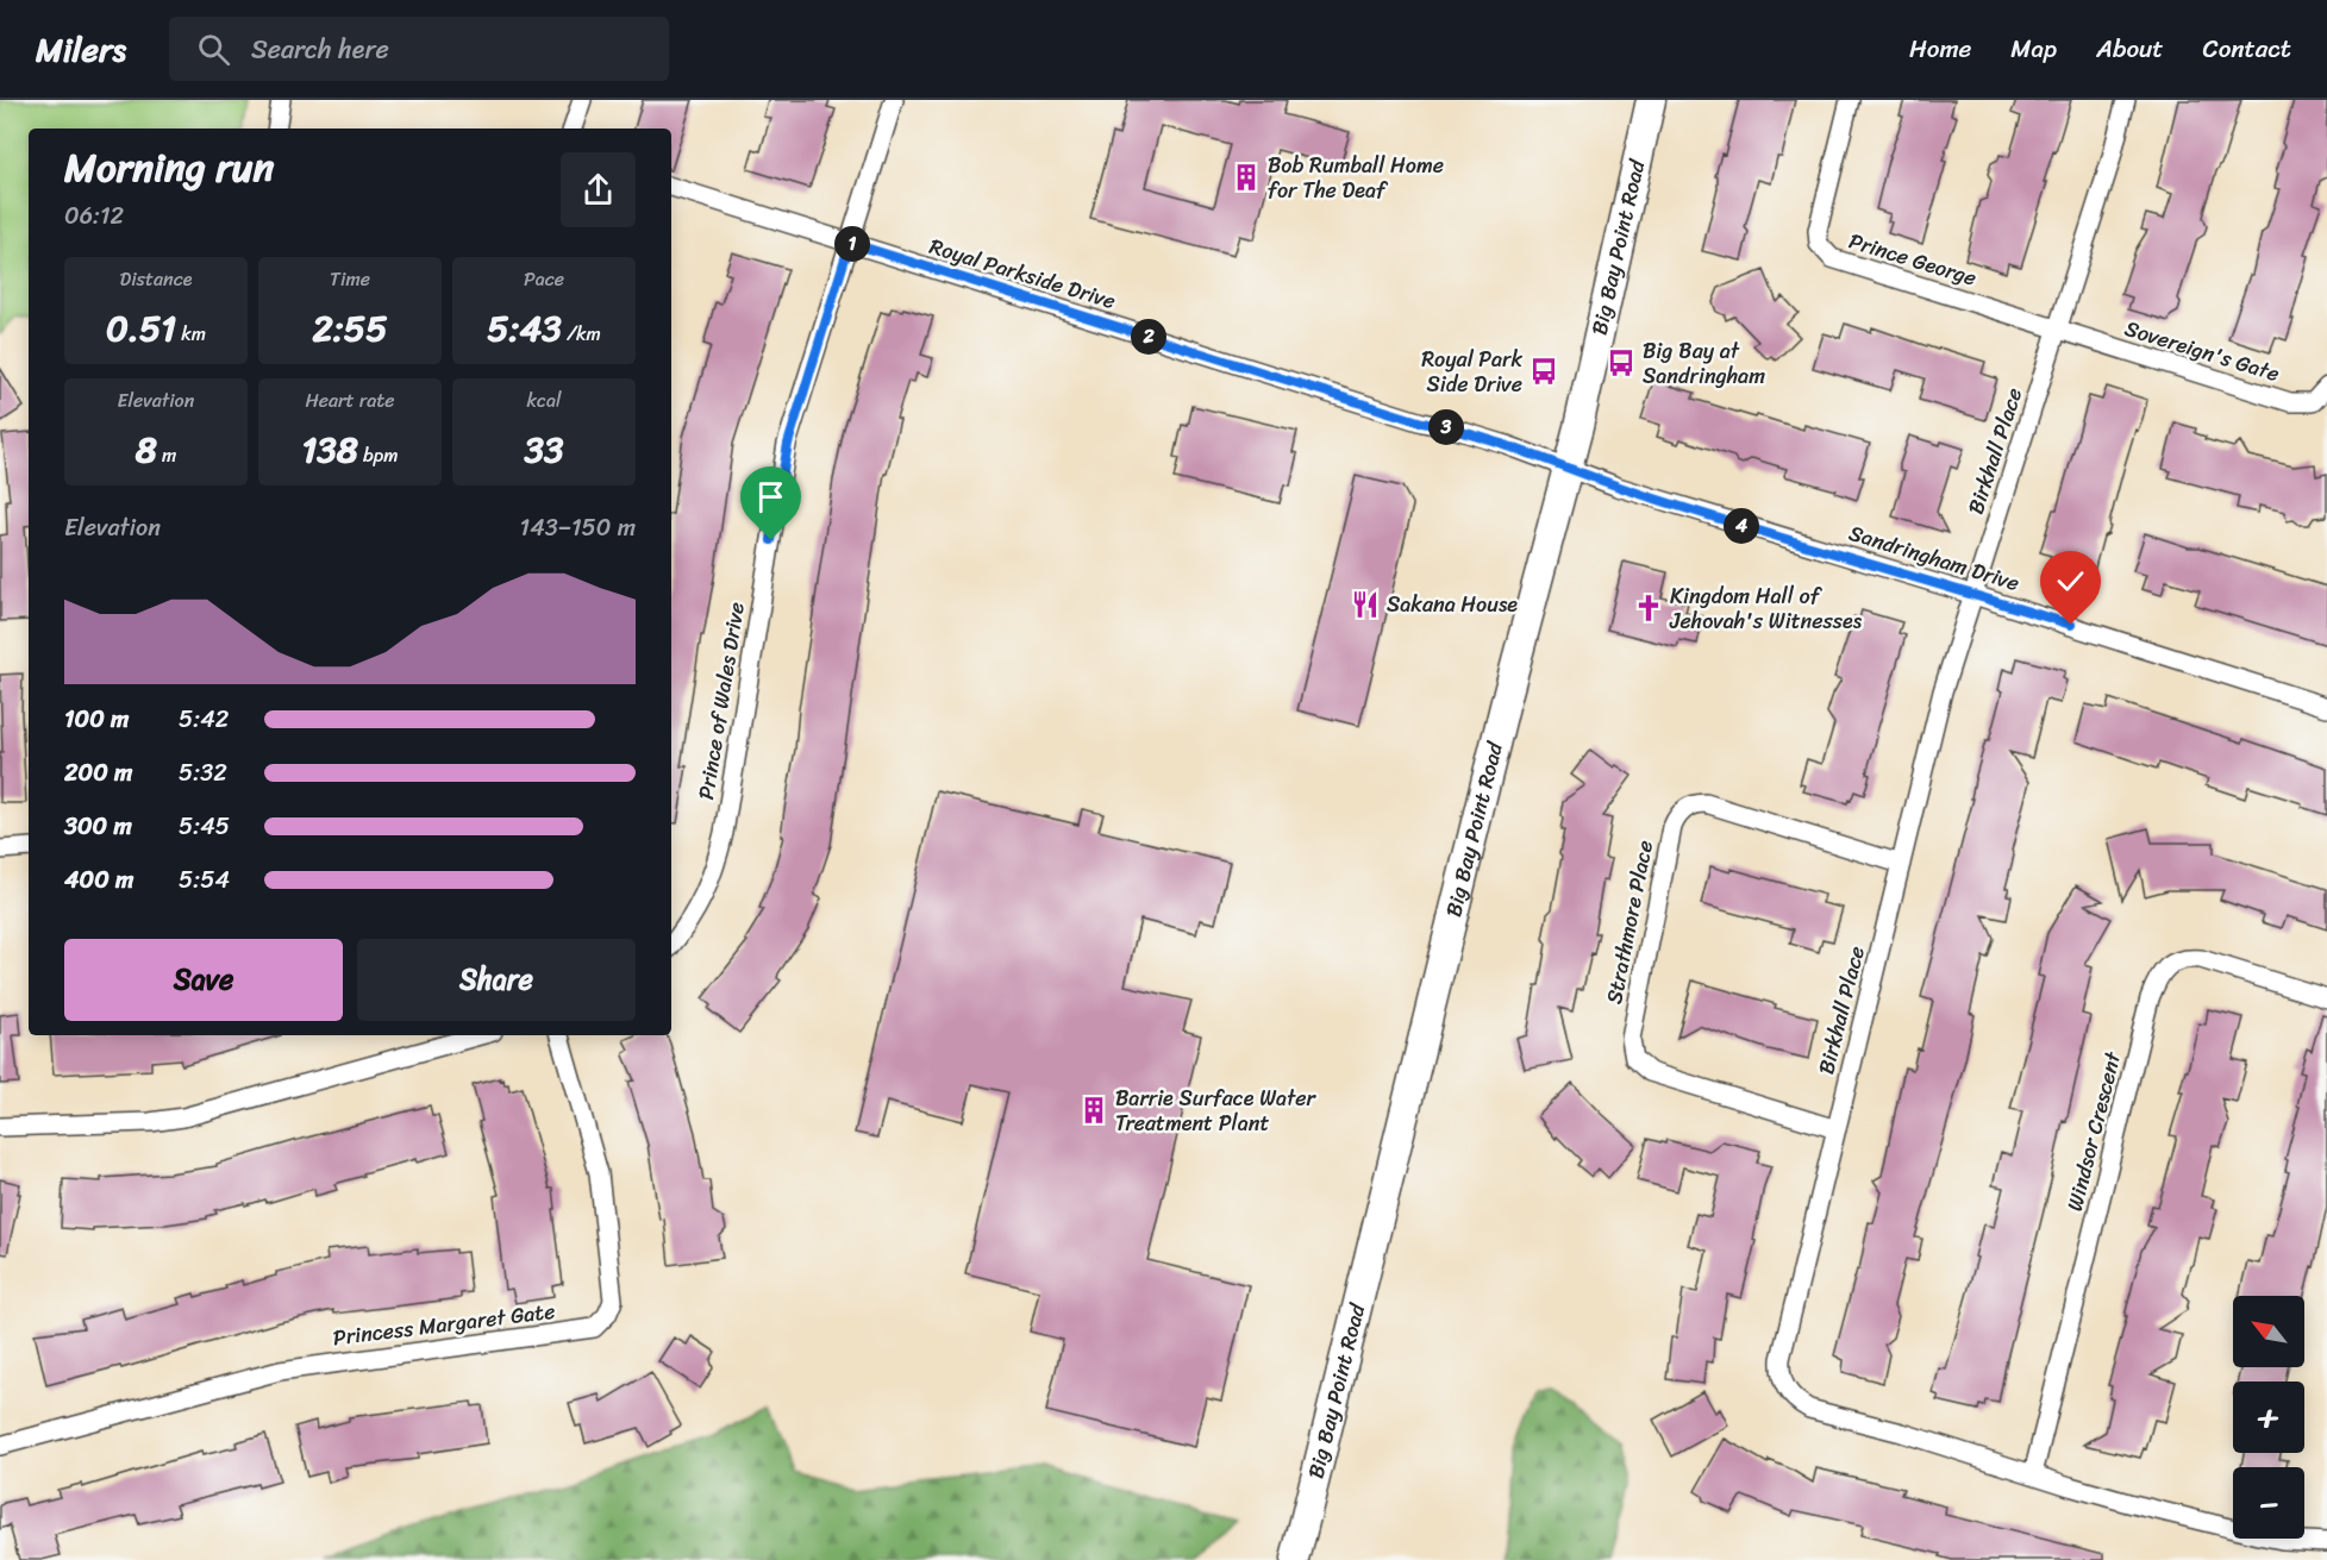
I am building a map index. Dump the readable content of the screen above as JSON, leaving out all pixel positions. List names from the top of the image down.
{
  "streets": {
    "main road": ["Big Bay Point Road"],
    "street": [
      "Prince George",
      "Royal Parkside Drive",
      "Sovereign's Gate",
      "Birkhall Place",
      "Sandringham Drive",
      "Prince of Wales Drive",
      "Strathmore Place",
      "Windsor Crescent",
      "Princess Margaret Gate"
    ]
  },
  "crossings": [
    ["Big Bay Point Road", "Royal Parkside Drive"],
    ["Big Bay Point Road", "Sandringham Drive"],
    ["Prince George", "Sovereign's Gate"],
    ["Prince George", "Birkhall Place"],
    ["Royal Parkside Drive", "Sandringham Drive"],
    ["Royal Parkside Drive", "Prince of Wales Drive"],
    ["Sovereign's Gate", "Birkhall Place"],
    ["Birkhall Place", "Sandringham Drive"],
    ["Birkhall Place", "Strathmore Place"],
    ["Birkhall Place", "Windsor Crescent"]
  ],
  "places": {
    "building": ["Bob Rumball Home for The Deaf", "Barrie Surface Water Treatment Plant"],
    "bus stop": ["Big Bay at Sandringham", "Royal Park Side Drive"],
    "restaurant": ["Sakana House"],
    "church": ["Kingdom Hall of Jehovah's Witnesses"]
  },
  "north": "top left",
  "page": {
    "header": "Milers",
    "search": "Search here",
    "nav": [
      "Home",
      "Map",
      "About",
      "Contact"
    ],
    "heading": ["Morning run", "06:12"],
    "pins": [
      "1",
      "2",
      "3",
      "4"
    ],
    "stats": [
      ["Distance", "0.51 km"],
      ["Time", "2:55"],
      ["Pace", "5:43 /km"],
      ["Elevation", "8 m"],
      ["Heart rate", "138 bpm"],
      ["kcal", "33"]
    ],
    "chart": ["Elevation", "143–150 m"],
    "list": [
      {
        "name": "100 m",
        "note": "5:42"
      },
      {
        "name": "200 m",
        "note": "5:32"
      },
      {
        "name": "300 m",
        "note": "5:45"
      },
      {
        "name": "400 m",
        "note": "5:54"
      }
    ],
    "buttons": ["Save", "Share"],
    "map_buttons": ["+", "−"]
  }
}
